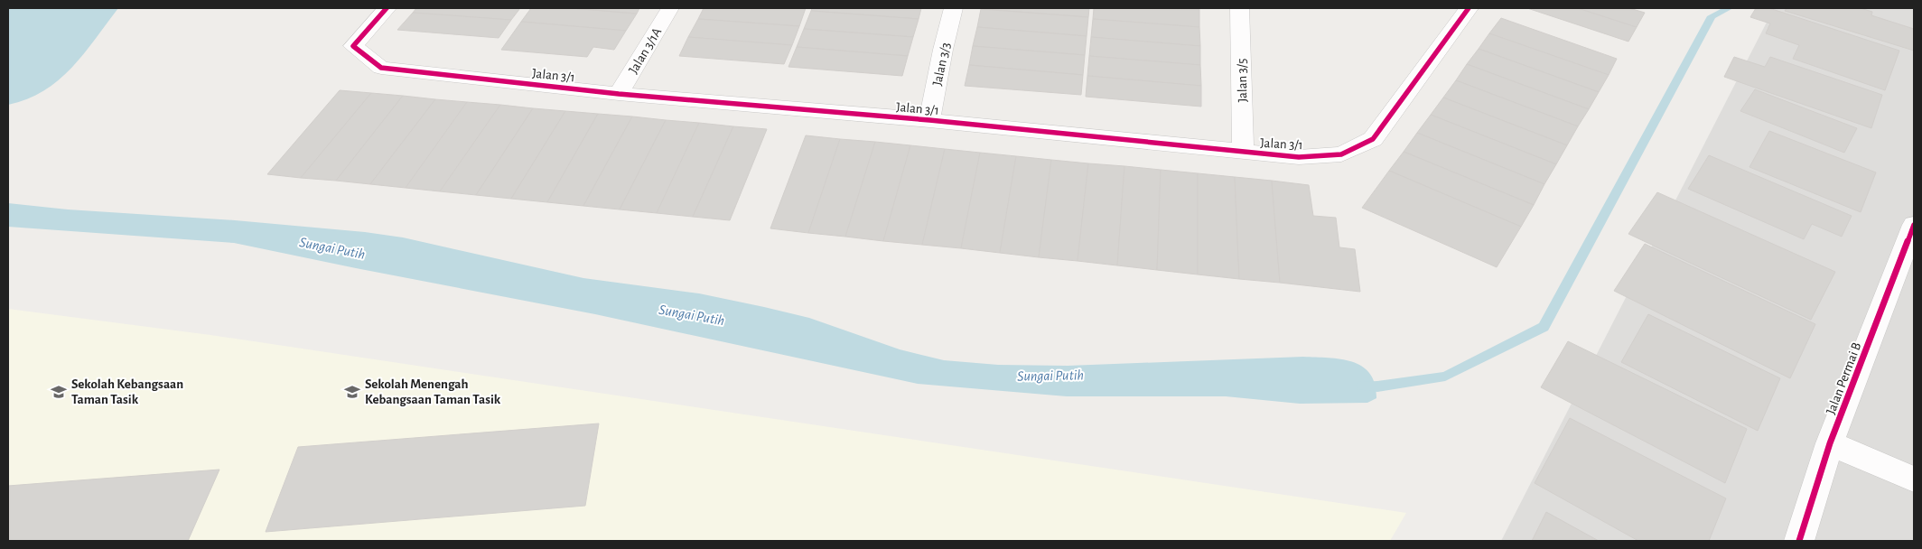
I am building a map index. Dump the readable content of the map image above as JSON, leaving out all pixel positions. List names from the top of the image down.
{
  "streets": {
    "street": [
      "Jalan 3/1A",
      "Jalan 3/3",
      "Jalan 3/1",
      "Jalan 3/5",
      "Jalan Permai B"
    ]
  },
  "crossings": [
    ["Jalan 3/1A", "Jalan 3/1"],
    ["Jalan 3/3", "Jalan 3/1"],
    ["Jalan 3/1", "Jalan 3/5"]
  ],
  "water": ["Sungai Putih"],
  "places": {
    "school or university": ["Sekolah Kebangsaan Taman Tasik", "Sekolah Menengah Kebangsaan Taman Tasik"]
  }
}
